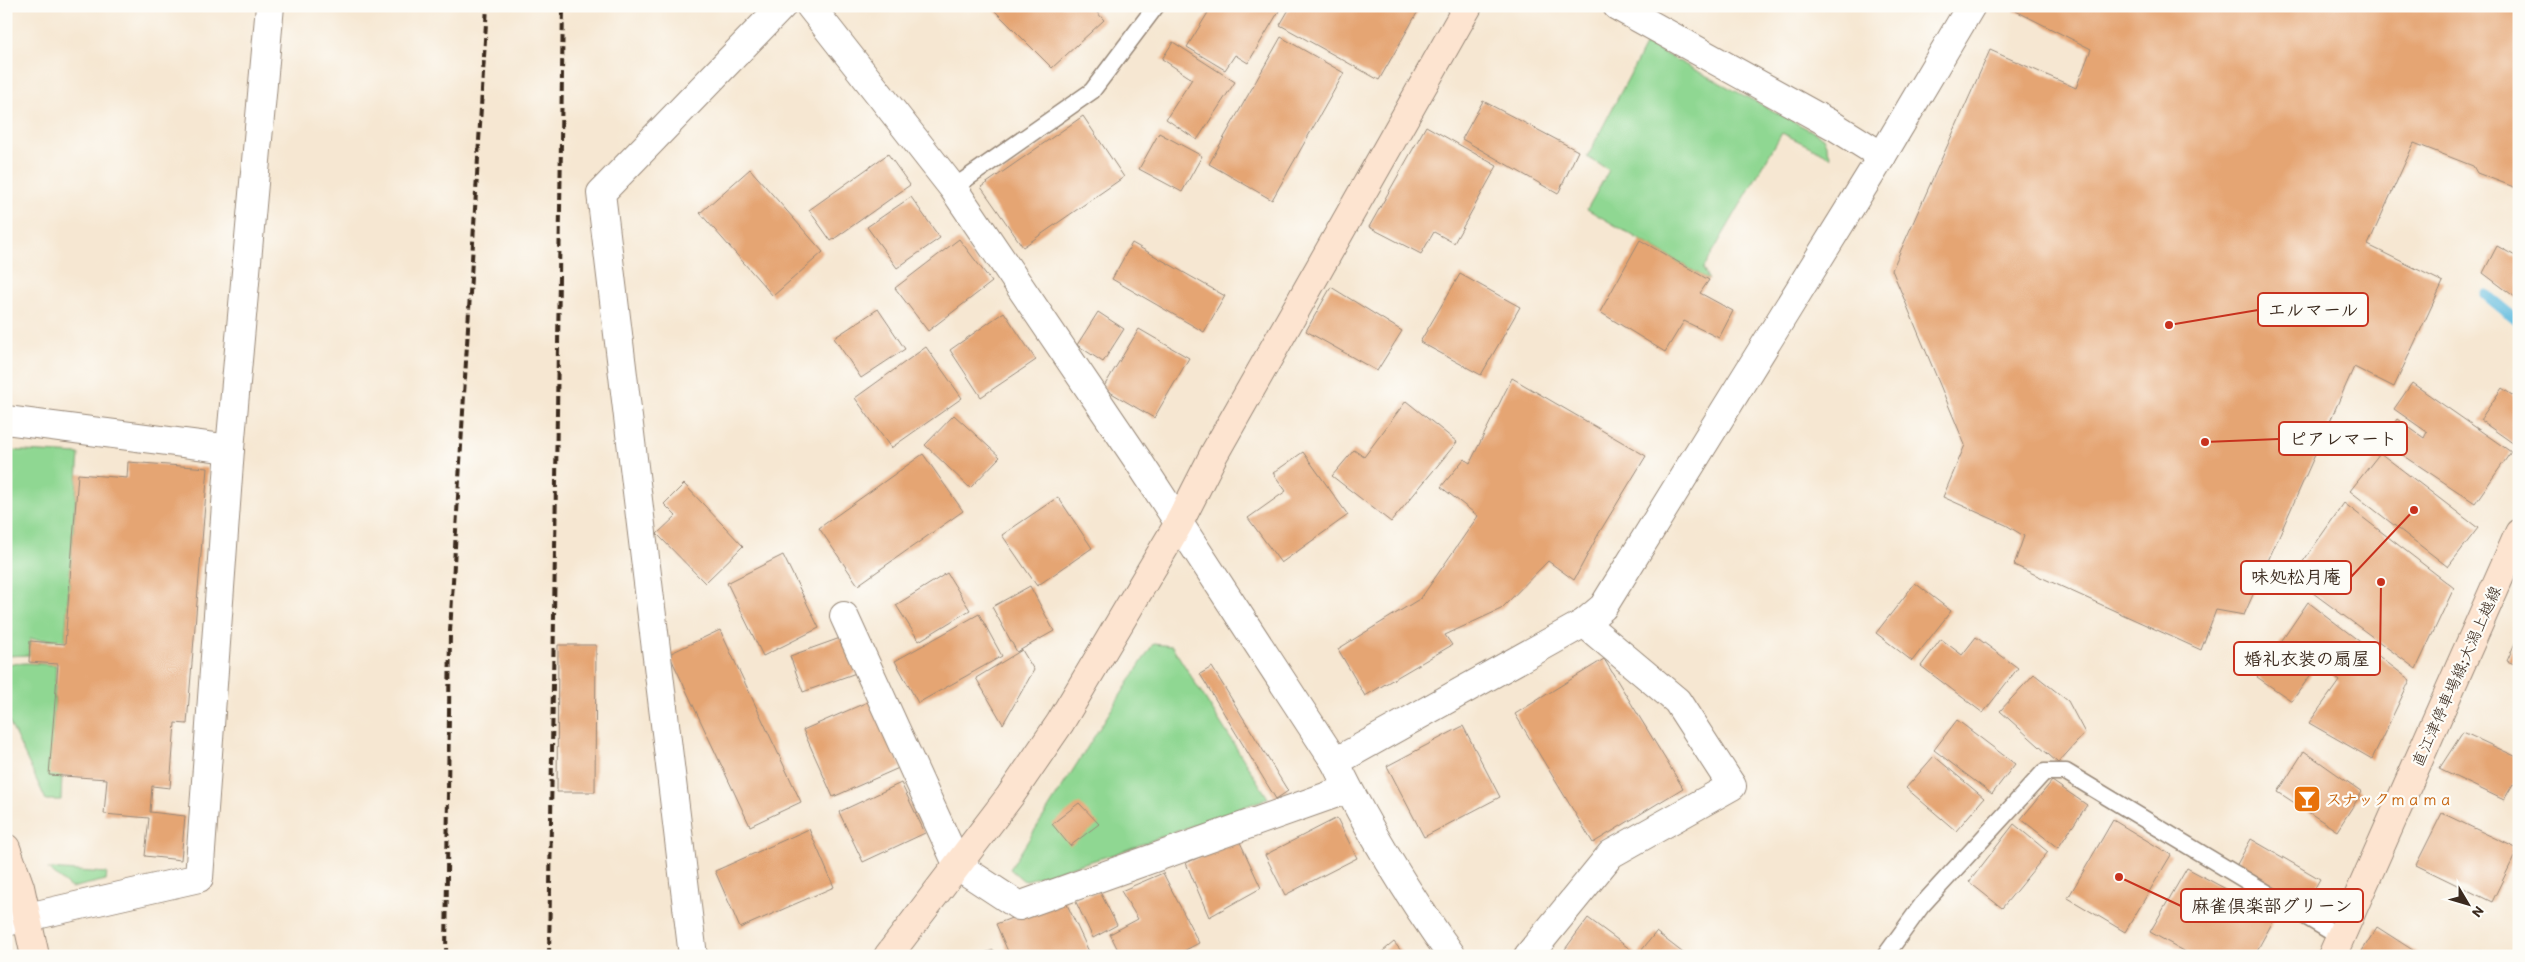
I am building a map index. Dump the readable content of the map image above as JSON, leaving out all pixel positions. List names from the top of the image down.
{
  "streets": {
    "street": ["直江津停車場線;大潟上越線"]
  },
  "places": {
    "other": [
      "エルマール",
      "ピアレマート",
      "味処松月庵",
      "婚礼衣装の扇屋",
      "麻雀倶楽部グリーン"
    ],
    "bar": ["スナックｍａｍａ"]
  },
  "north": "bottom right"
}
